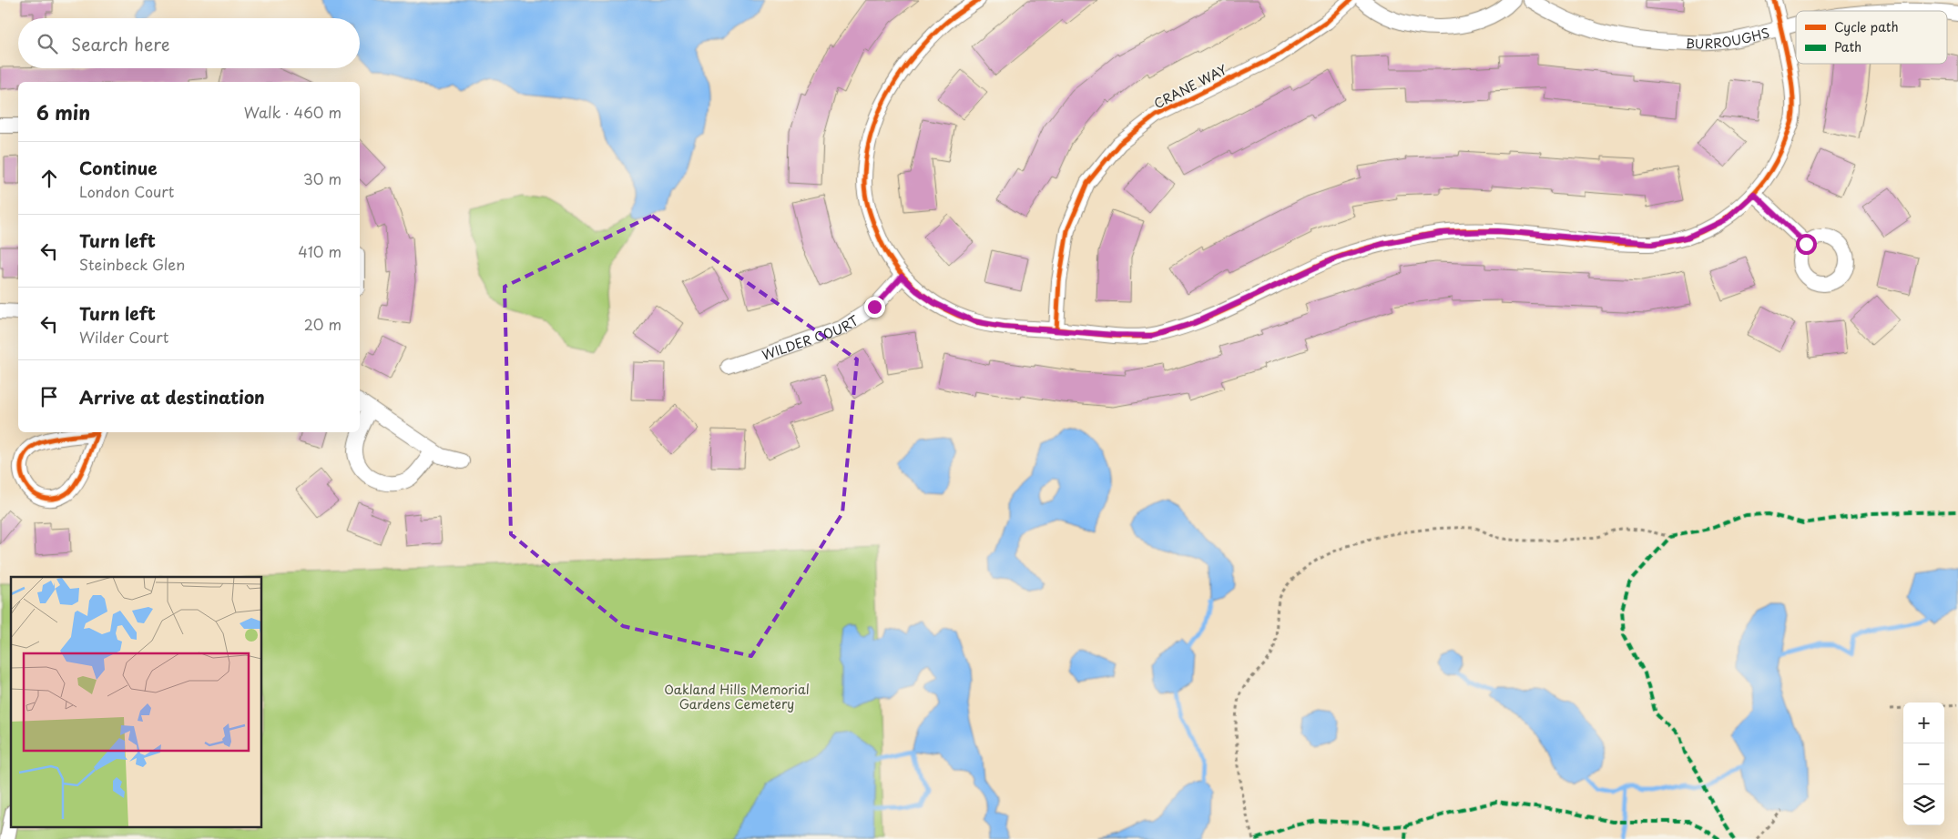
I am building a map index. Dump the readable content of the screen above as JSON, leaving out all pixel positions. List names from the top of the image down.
{
  "streets": {
    "street": ["BURROUGHS", "CRANE WAY", "WILDER COURT"]
  },
  "parks": ["Oakland Hills Memorial Gardens Cemetery"],
  "legend": ["Cycle path", "Path"],
  "page": {
    "search": "Search here",
    "heading": ["6 min", "Walk · 460 m"],
    "list": [
      ["Continue", "London Court", "30 m"],
      ["Turn left", "Steinbeck Glen", "410 m"],
      ["Turn left", "Wilder Court", "20 m"],
      "Arrive at destination"
    ],
    "map_buttons": ["+", "−"]
  }
}
